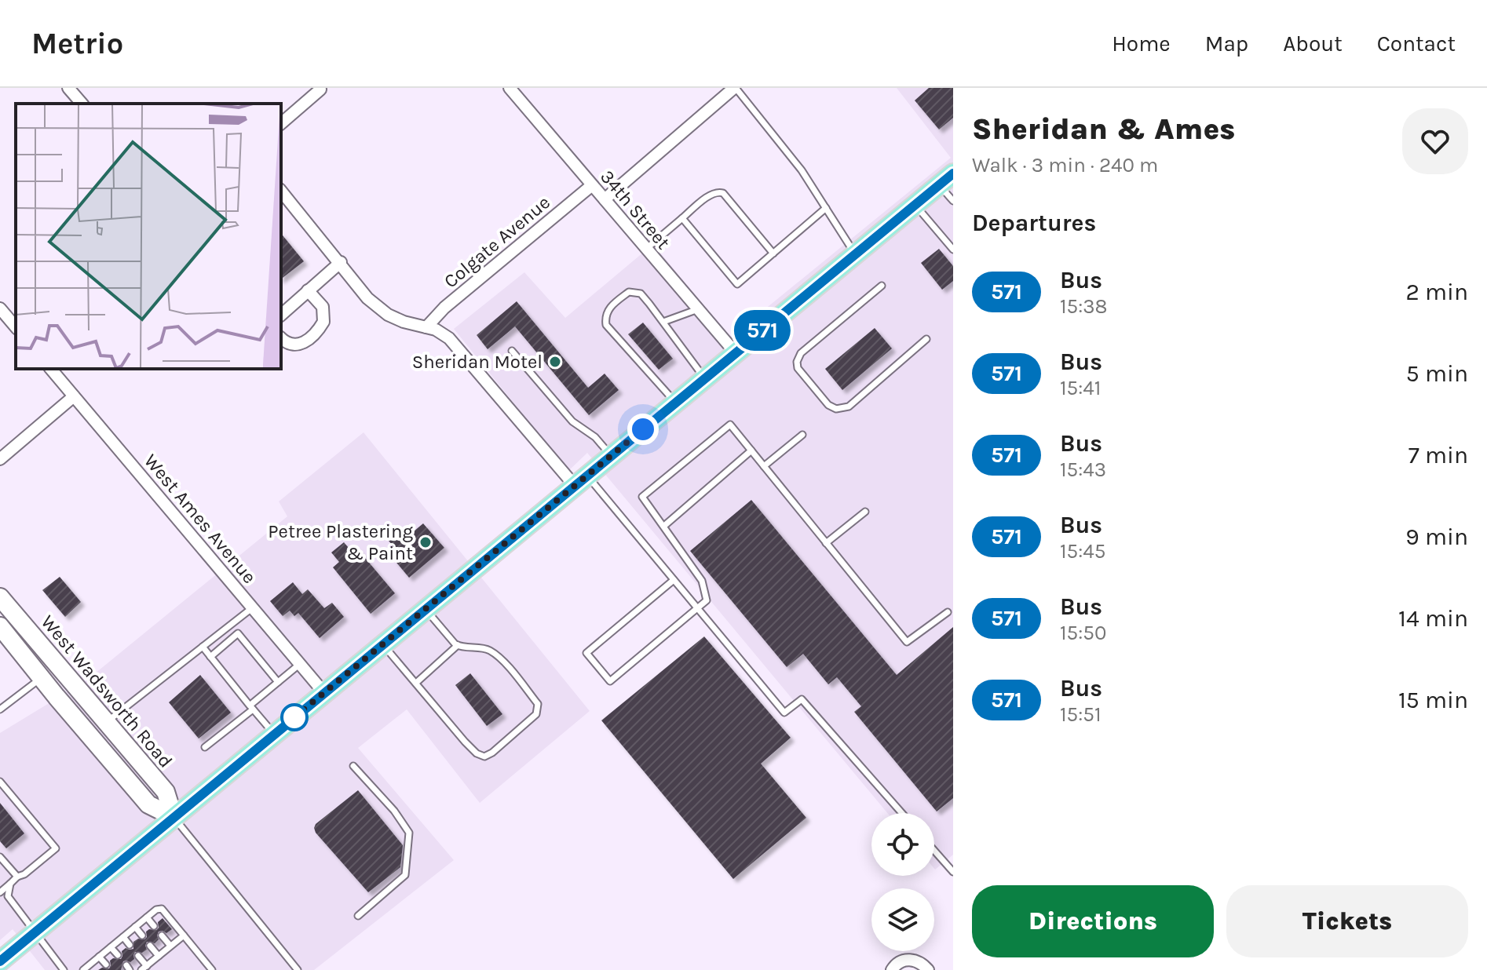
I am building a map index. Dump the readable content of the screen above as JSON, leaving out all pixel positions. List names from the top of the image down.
{
  "streets": {
    "main road": ["West Wadsworth Road"],
    "street": ["34th Street", "Colgate Avenue", "West Ames Avenue"]
  },
  "crossings": [
    ["34th Street", "Colgate Avenue"]
  ],
  "places": ["Sheridan Motel", "Petree Plastering & Paint"],
  "lines": ["bus line 571"],
  "page": {
    "header": "Metrio",
    "nav": [
      "Home",
      "Map",
      "About",
      "Contact"
    ],
    "on_map": "571",
    "heading": [
      ["Sheridan & Ames", "Walk · 3 min · 240 m"],
      "Departures"
    ],
    "list": [
      {
        "mark": "571",
        "name": "Bus",
        "note": "15:38",
        "value": "2 min"
      },
      {
        "mark": "571",
        "name": "Bus",
        "note": "15:41",
        "value": "5 min"
      },
      {
        "mark": "571",
        "name": "Bus",
        "note": "15:43",
        "value": "7 min"
      },
      {
        "mark": "571",
        "name": "Bus",
        "note": "15:45",
        "value": "9 min"
      },
      {
        "mark": "571",
        "name": "Bus",
        "note": "15:50",
        "value": "14 min"
      },
      {
        "mark": "571",
        "name": "Bus",
        "note": "15:51",
        "value": "15 min"
      }
    ],
    "buttons": ["Directions", "Tickets"]
  }
}
